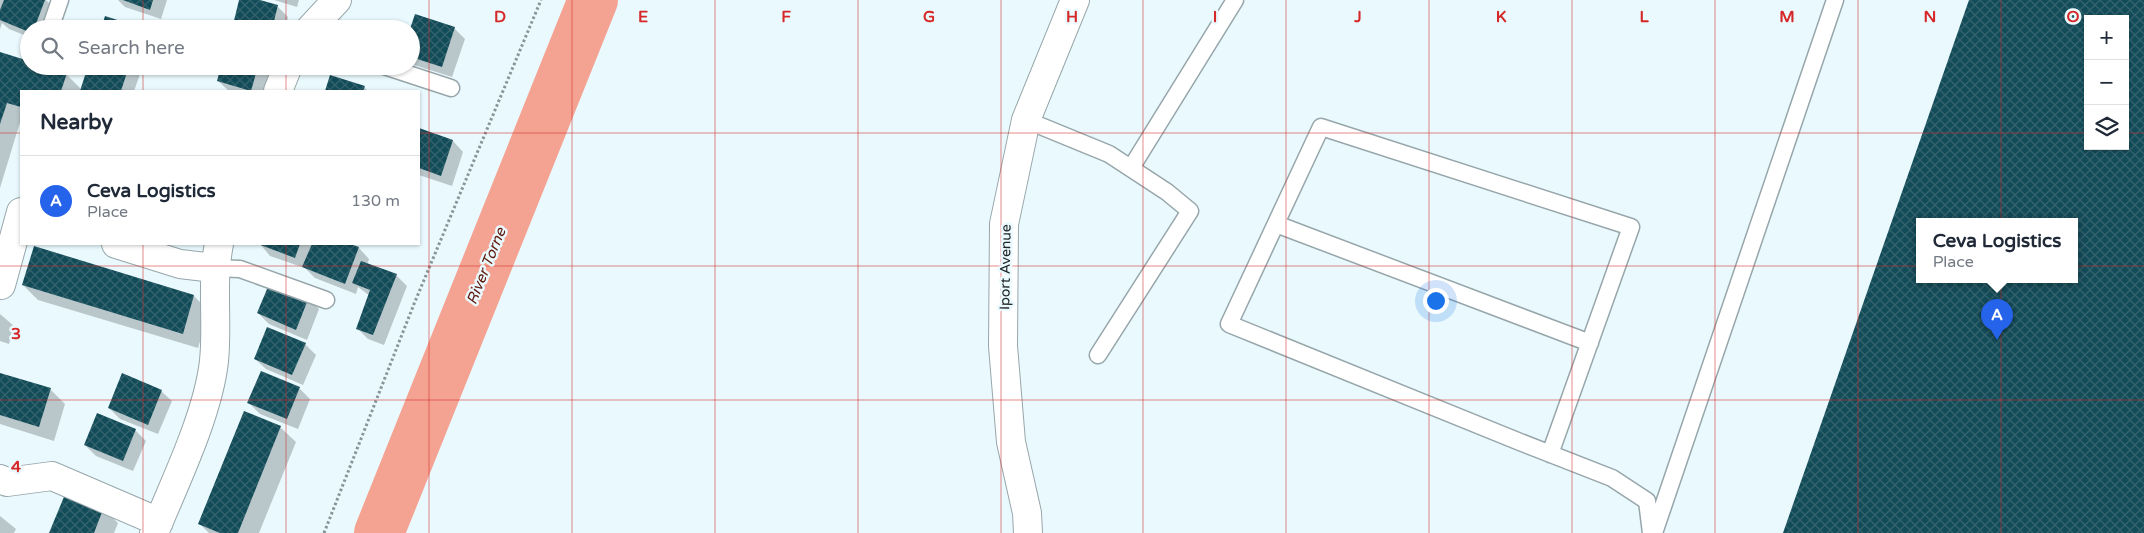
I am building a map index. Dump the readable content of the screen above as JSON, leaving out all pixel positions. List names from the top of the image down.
{
  "streets": {
    "street": ["Iport Avenue"]
  },
  "water": ["River Torne"],
  "page": {
    "map_buttons": ["+", "−"],
    "search": "Search here",
    "heading": "Nearby",
    "list": [
      {
        "mark": "A",
        "name": "Ceva Logistics",
        "note": "Place",
        "value": "130 m"
      }
    ],
    "popup": ["Ceva Logistics", "Place"],
    "pins": "A"
  },
  "grid": {
    "columns": [
      "D",
      "E",
      "F",
      "G",
      "H",
      "I",
      "J",
      "K",
      "L",
      "M",
      "N",
      "O"
    ],
    "rows": ["3", "4"]
  }
}
